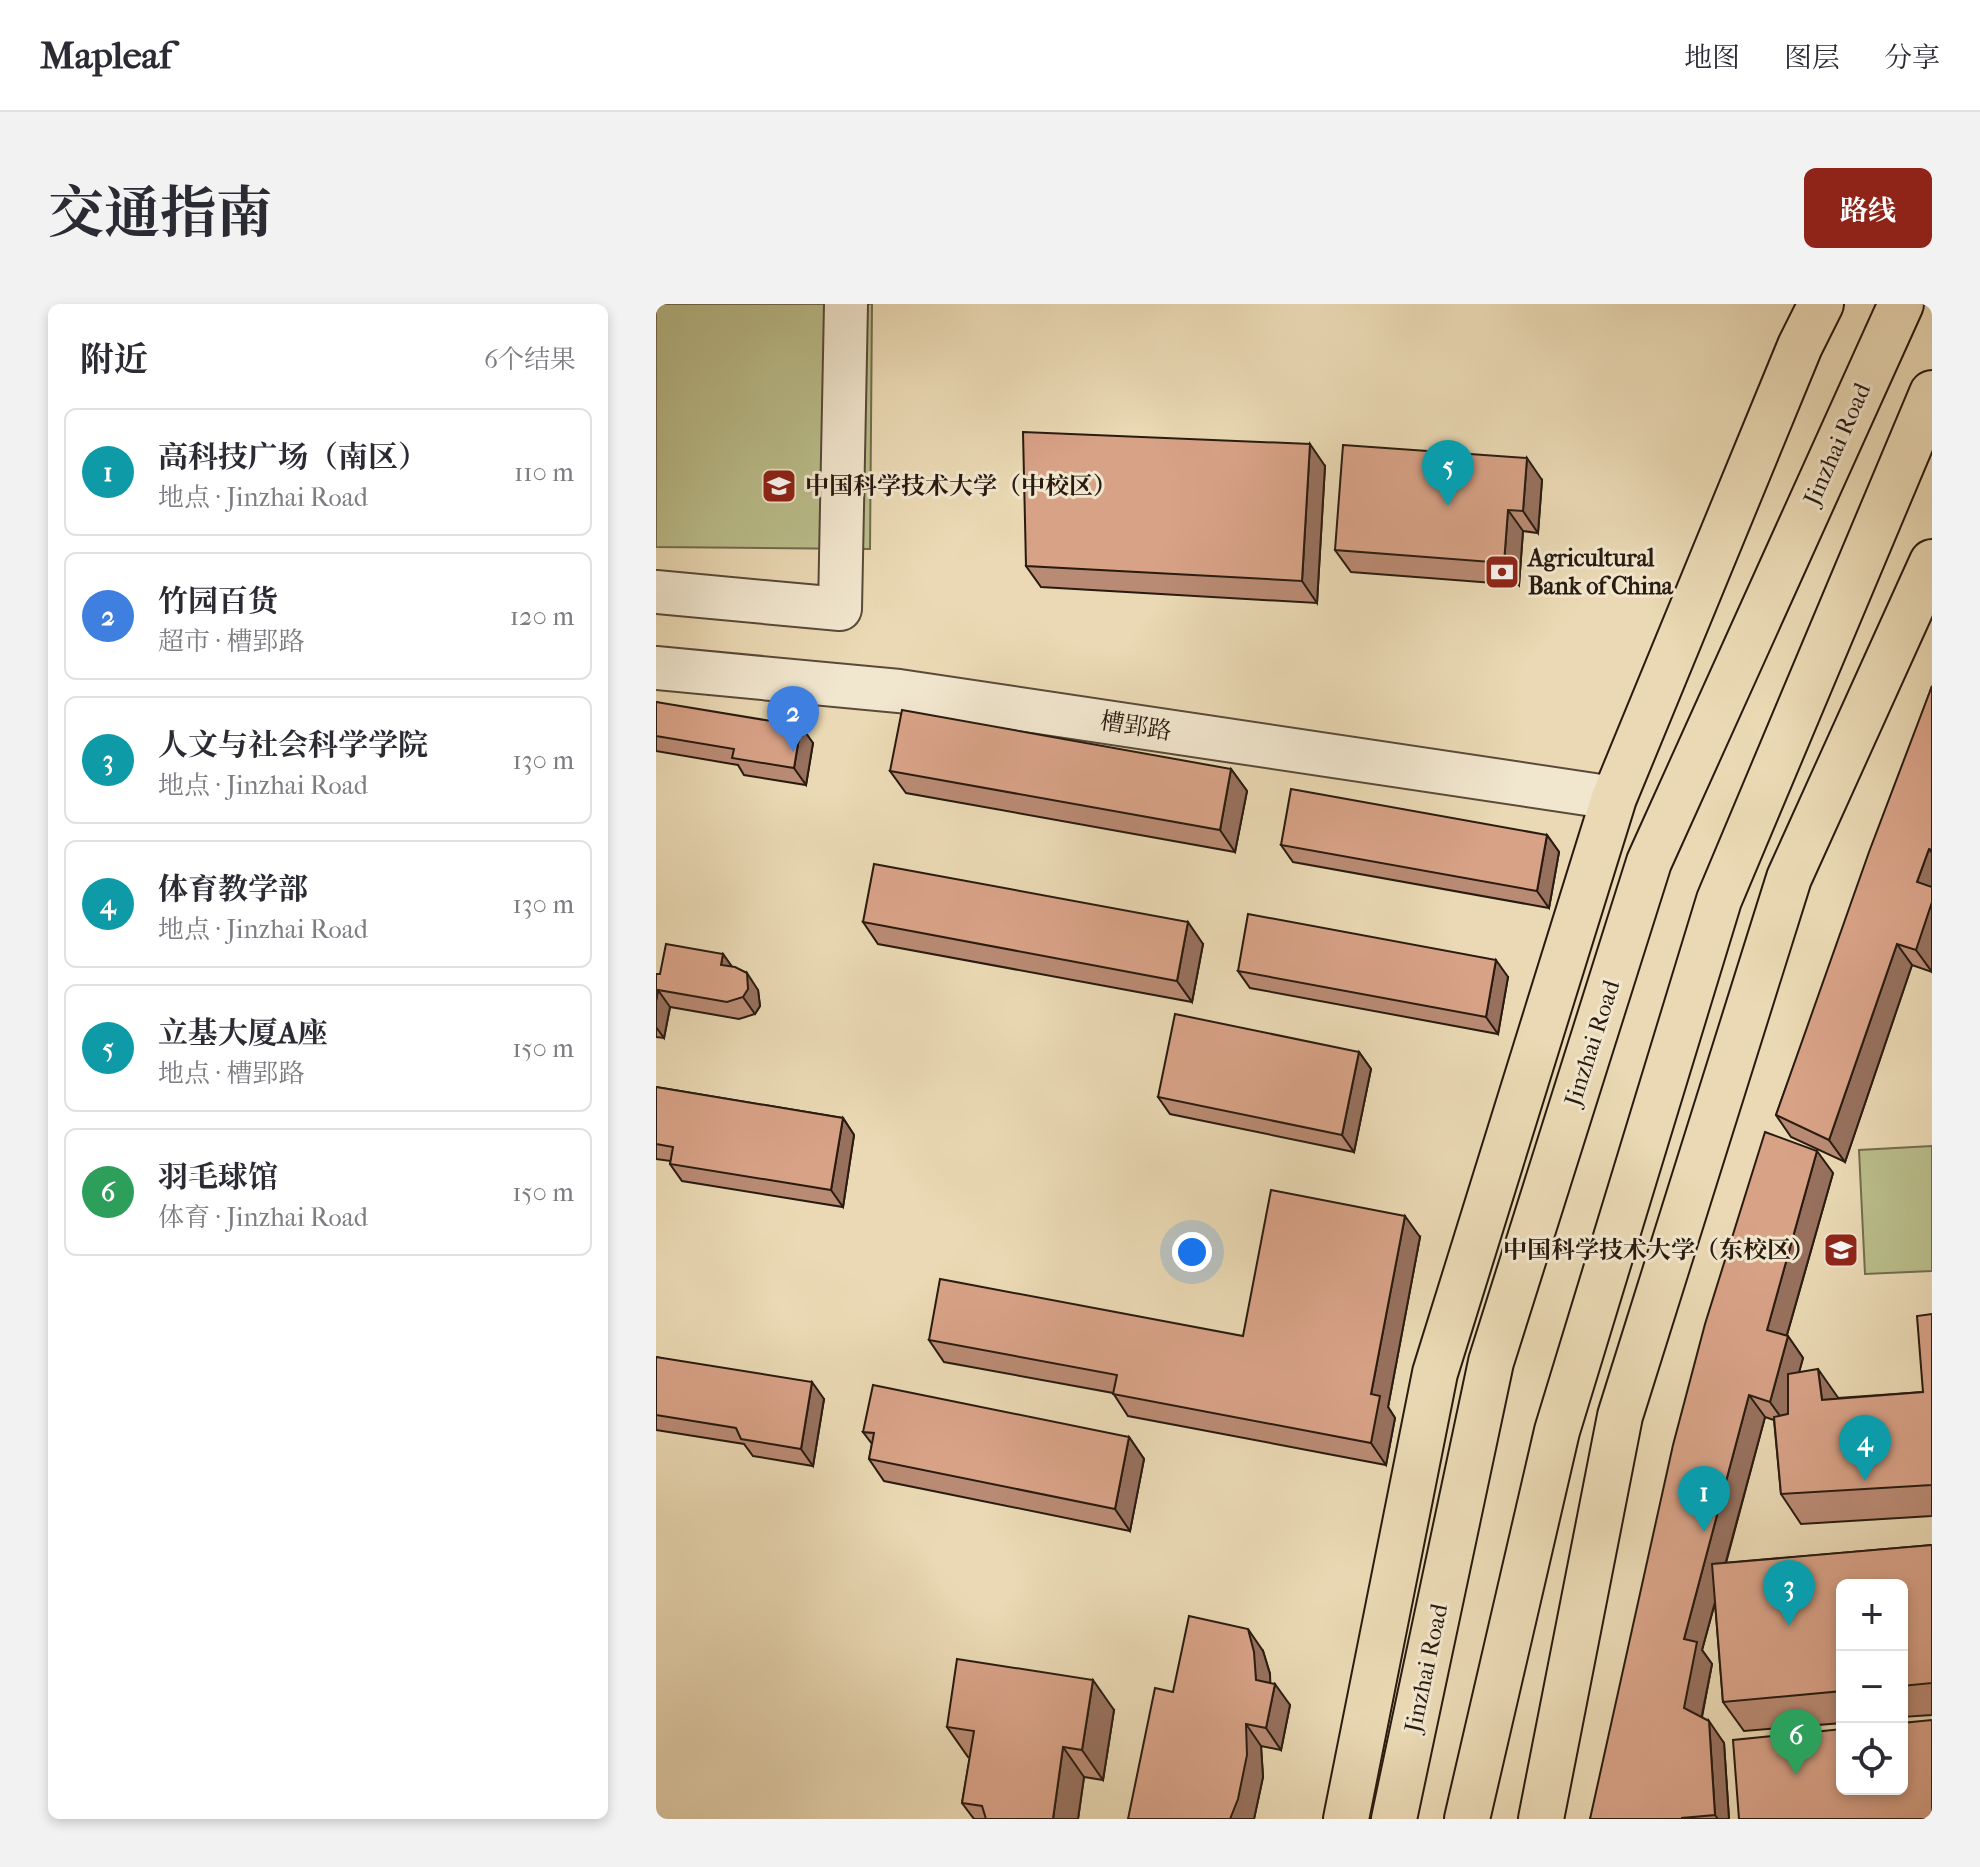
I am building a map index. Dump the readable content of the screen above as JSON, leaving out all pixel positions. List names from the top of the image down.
{
  "streets": {
    "highway": ["Jinzhai Road"],
    "street": ["槽郢路"]
  },
  "places": {
    "school or university": ["中国科学技术大学（中校区）", "中国科学技术大学（东校区）"],
    "bank": ["Agricultural Bank of China"]
  },
  "page": {
    "header": "Mapleaf",
    "nav": ["地图", "图层", "分享"],
    "title": "交通指南",
    "buttons": "路线",
    "heading": ["附近", "6个结果"],
    "list": [
      {
        "mark": "1",
        "name": "高科技广场（南区）",
        "note": "地点 · Jinzhai Road",
        "value": "110 m"
      },
      {
        "mark": "2",
        "name": "竹园百货",
        "note": "超市 · 槽郢路",
        "value": "120 m"
      },
      {
        "mark": "3",
        "name": "人文与社会科学学院",
        "note": "地点 · Jinzhai Road",
        "value": "130 m"
      },
      {
        "mark": "4",
        "name": "体育教学部",
        "note": "地点 · Jinzhai Road",
        "value": "130 m"
      },
      {
        "mark": "5",
        "name": "立基大厦A座",
        "note": "地点 · 槽郢路",
        "value": "150 m"
      },
      {
        "mark": "6",
        "name": "羽毛球馆",
        "note": "体育 · Jinzhai Road",
        "value": "150 m"
      }
    ],
    "pins": [
      "5",
      "2",
      "4",
      "1",
      "3",
      "6"
    ],
    "map_buttons": ["+", "−"]
  }
}
